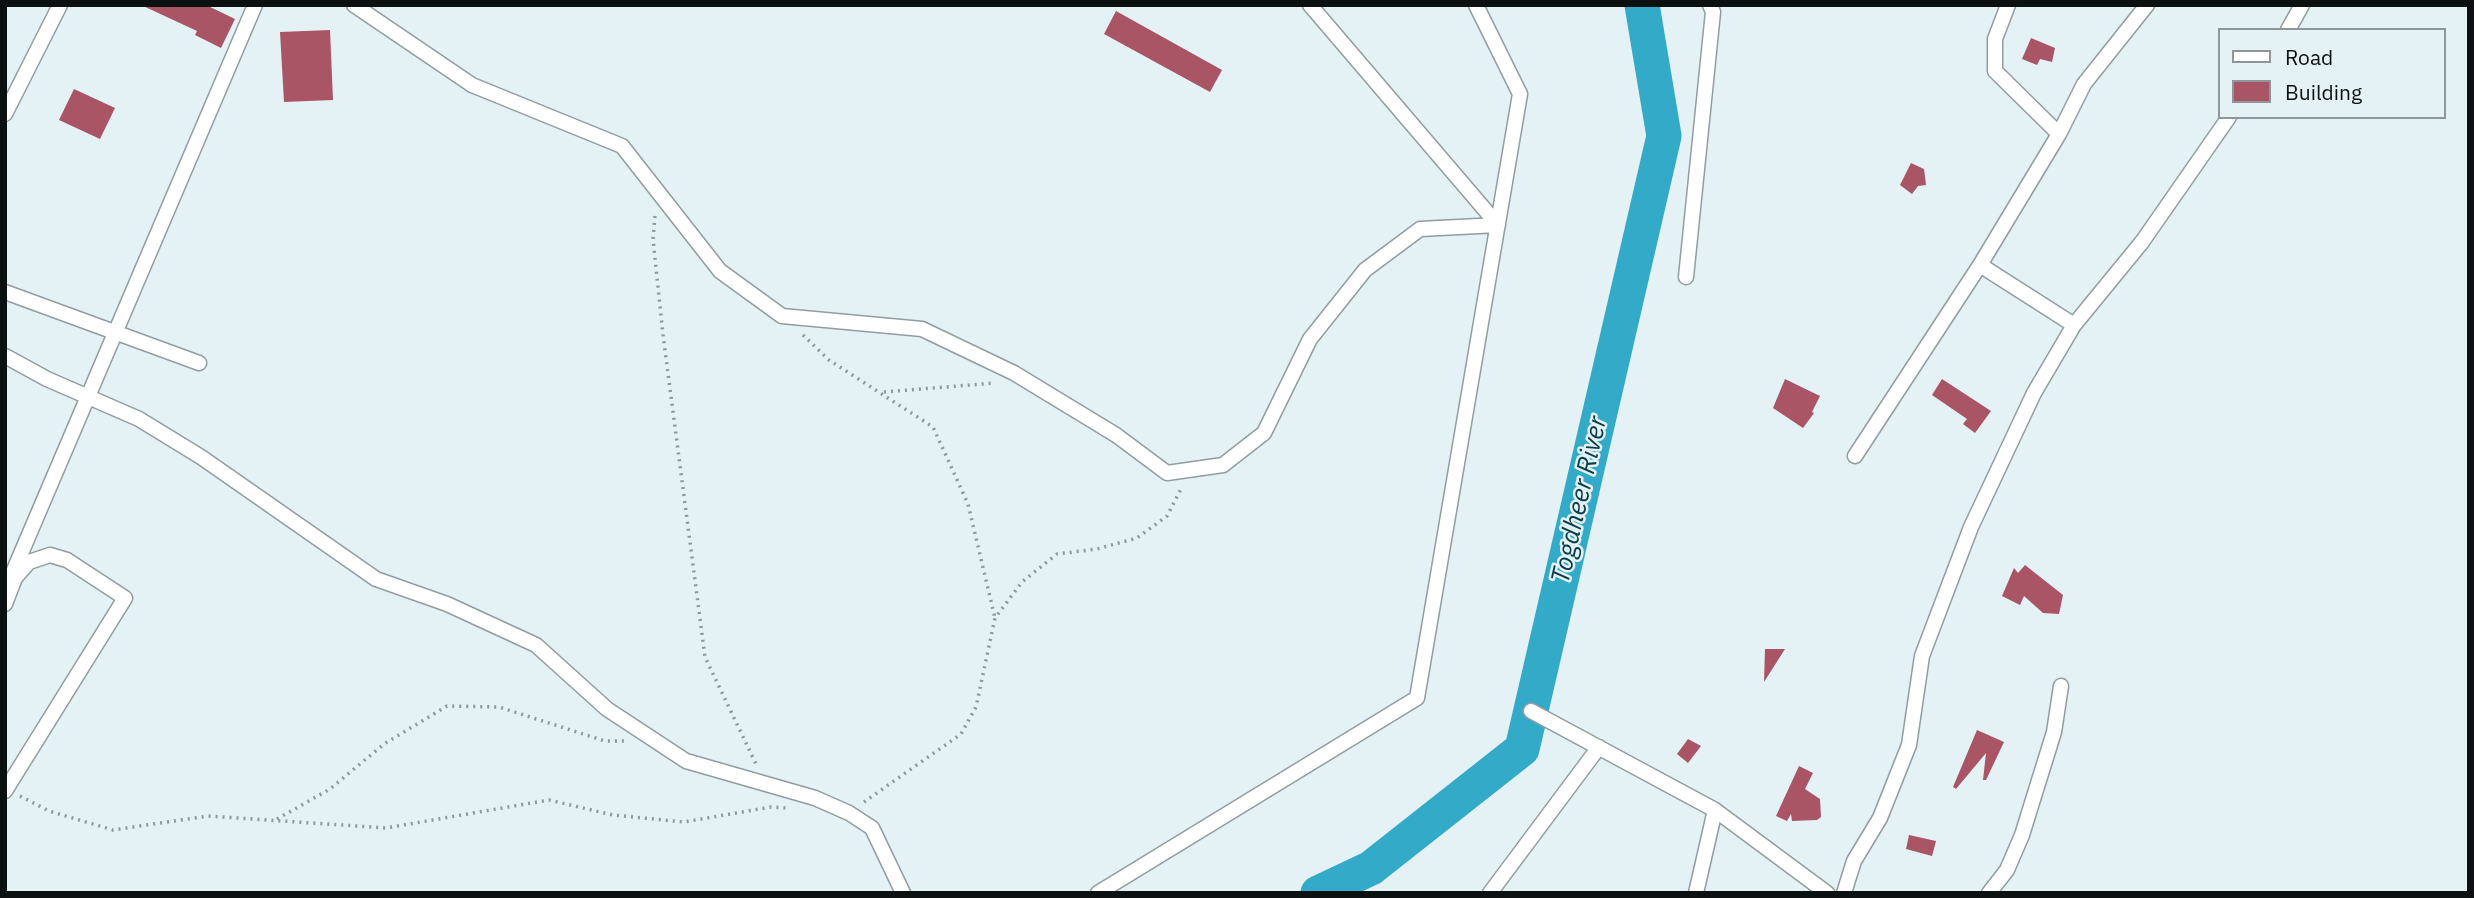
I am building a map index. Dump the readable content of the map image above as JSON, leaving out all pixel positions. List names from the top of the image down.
{
  "water": ["Togdheer River"],
  "legend": ["Road", "Building"]
}
